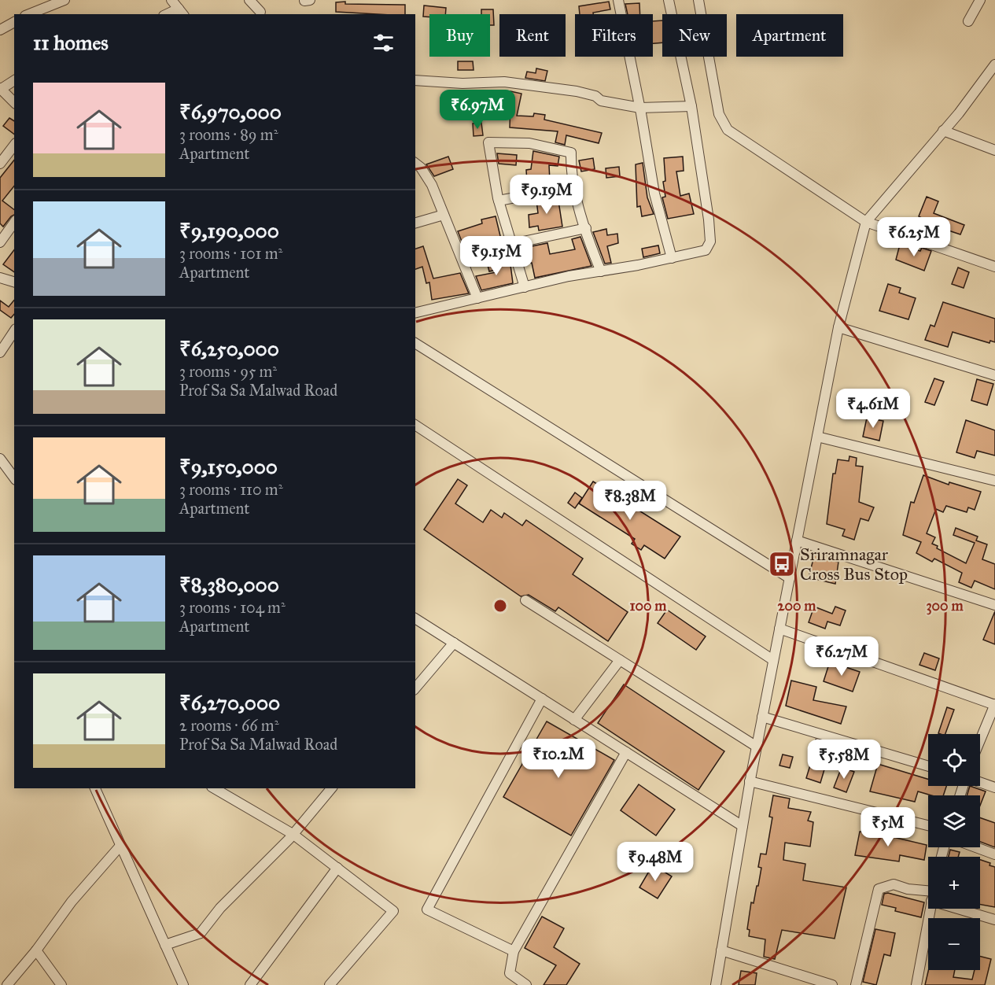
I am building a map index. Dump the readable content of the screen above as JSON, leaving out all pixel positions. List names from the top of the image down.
{
  "places": {
    "bus stop": ["Sriramnagar Cross Bus Stop"]
  },
  "page": {
    "chip": [
      "Buy",
      "Rent",
      "Filters",
      "New",
      "Apartment"
    ],
    "heading": "11 homes",
    "list": [
      {
        "name": "₹6,970,000",
        "note": "3 rooms · 89 m² · Apartment"
      },
      {
        "name": "₹9,190,000",
        "note": "3 rooms · 101 m² · Apartment"
      },
      {
        "name": "₹6,250,000",
        "note": "3 rooms · 95 m² · Prof Sa Sa Malwad Road"
      },
      {
        "name": "₹9,150,000",
        "note": "3 rooms · 110 m² · Apartment"
      },
      {
        "name": "₹8,380,000",
        "note": "3 rooms · 104 m² · Apartment"
      },
      {
        "name": "₹6,270,000",
        "note": "2 rooms · 66 m² · Prof Sa Sa Malwad Road"
      }
    ],
    "price": [
      "₹6.97M",
      "₹9.19M",
      "₹6.25M",
      "₹9.15M",
      "₹4.61M",
      "₹8.38M",
      "₹6.27M",
      "₹10.2M",
      "₹5.58M",
      "₹5M",
      "₹9.48M"
    ],
    "map_buttons": ["+", "−"]
  },
  "rings": ["100 m", "200 m", "300 m"]
}
